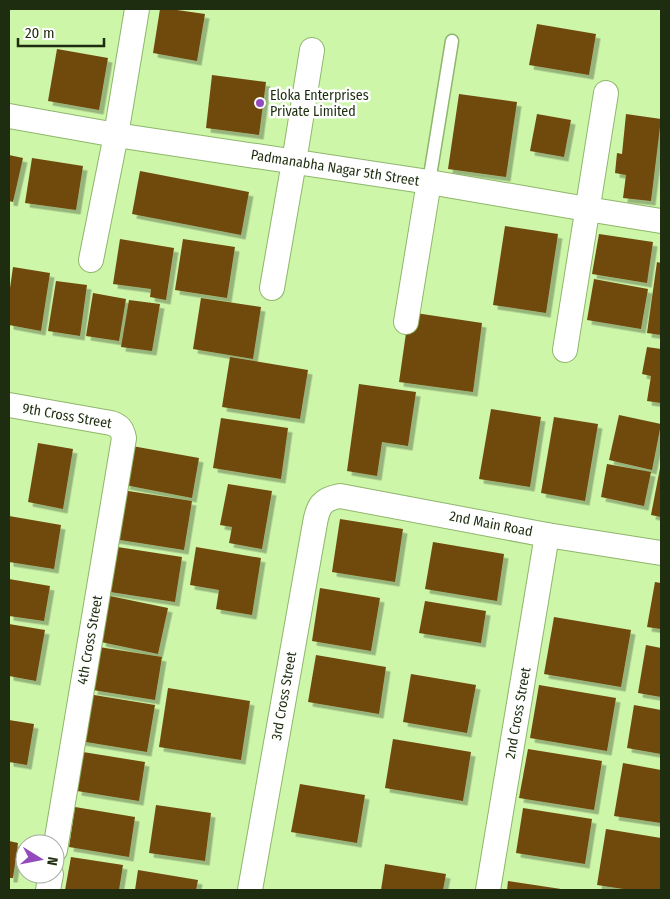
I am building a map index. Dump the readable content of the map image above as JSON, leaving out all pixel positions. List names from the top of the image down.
{
  "streets": {
    "street": [
      "Padmanabha Nagar 5th Street",
      "9th Cross Street",
      "2nd Main Road",
      "4th Cross Street",
      "3rd Cross Street",
      "2nd Cross Street"
    ]
  },
  "crossings": [
    ["9th Cross Street", "4th Cross Street"],
    ["2nd Main Road", "3rd Cross Street"],
    ["2nd Main Road", "2nd Cross Street"]
  ],
  "places": ["Eloka Enterprises Private Limited"],
  "scale_bar": "20 m",
  "north": "right"
}
